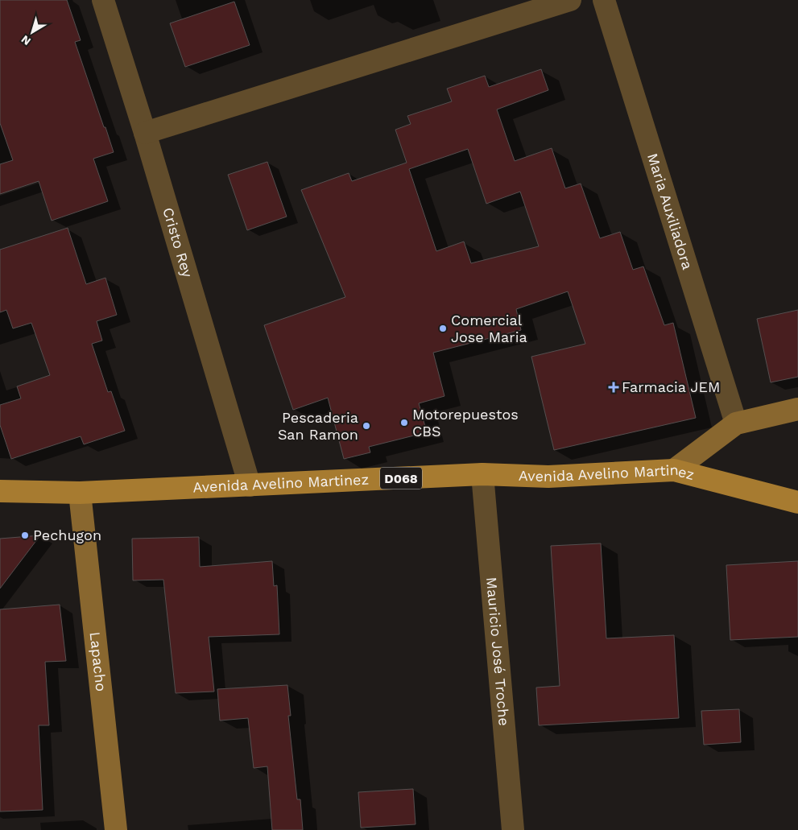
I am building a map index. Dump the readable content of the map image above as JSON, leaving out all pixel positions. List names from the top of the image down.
{
  "streets": {
    "main road": ["Avenida Avelino Martinez", "D068"],
    "street": [
      "Maria Auxiliadora",
      "Cristo Rey",
      "Mauricio José Troche",
      "Lapacho"
    ]
  },
  "crossings": [
    ["Cristo Rey", "Avenida Avelino Martinez"],
    ["Avenida Avelino Martinez", "Mauricio José Troche"],
    ["Avenida Avelino Martinez", "Lapacho"]
  ],
  "places": {
    "other": [
      "Comercial Jose Maria",
      "Motorepuestos CBS",
      "Pescaderia San Ramon",
      "Pechugon"
    ],
    "health": ["Farmacia JEM"]
  },
  "north": "bottom left"
}
